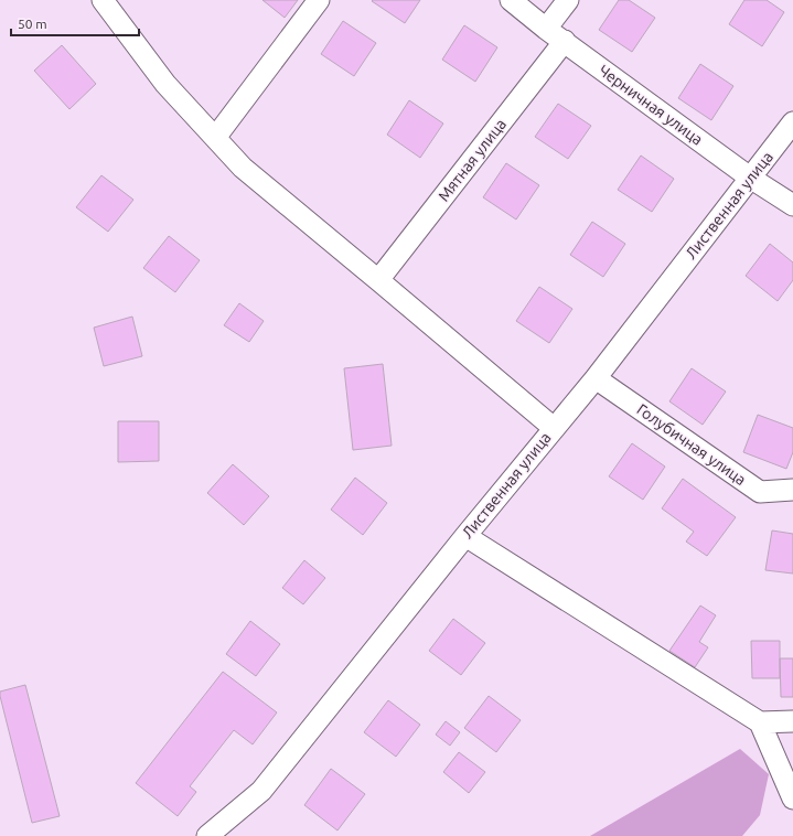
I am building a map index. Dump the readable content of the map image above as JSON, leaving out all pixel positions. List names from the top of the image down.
{
  "streets": {
    "street": [
      "Черничная улица",
      "Мятная улица",
      "Лиственная улица",
      "Голубичная улица"
    ]
  },
  "crossings": [
    ["Черничная улица", "Мятная улица"],
    ["Черничная улица", "Лиственная улица"],
    ["Лиственная улица", "Голубичная улица"]
  ],
  "scale_bar": "50 m"
}
